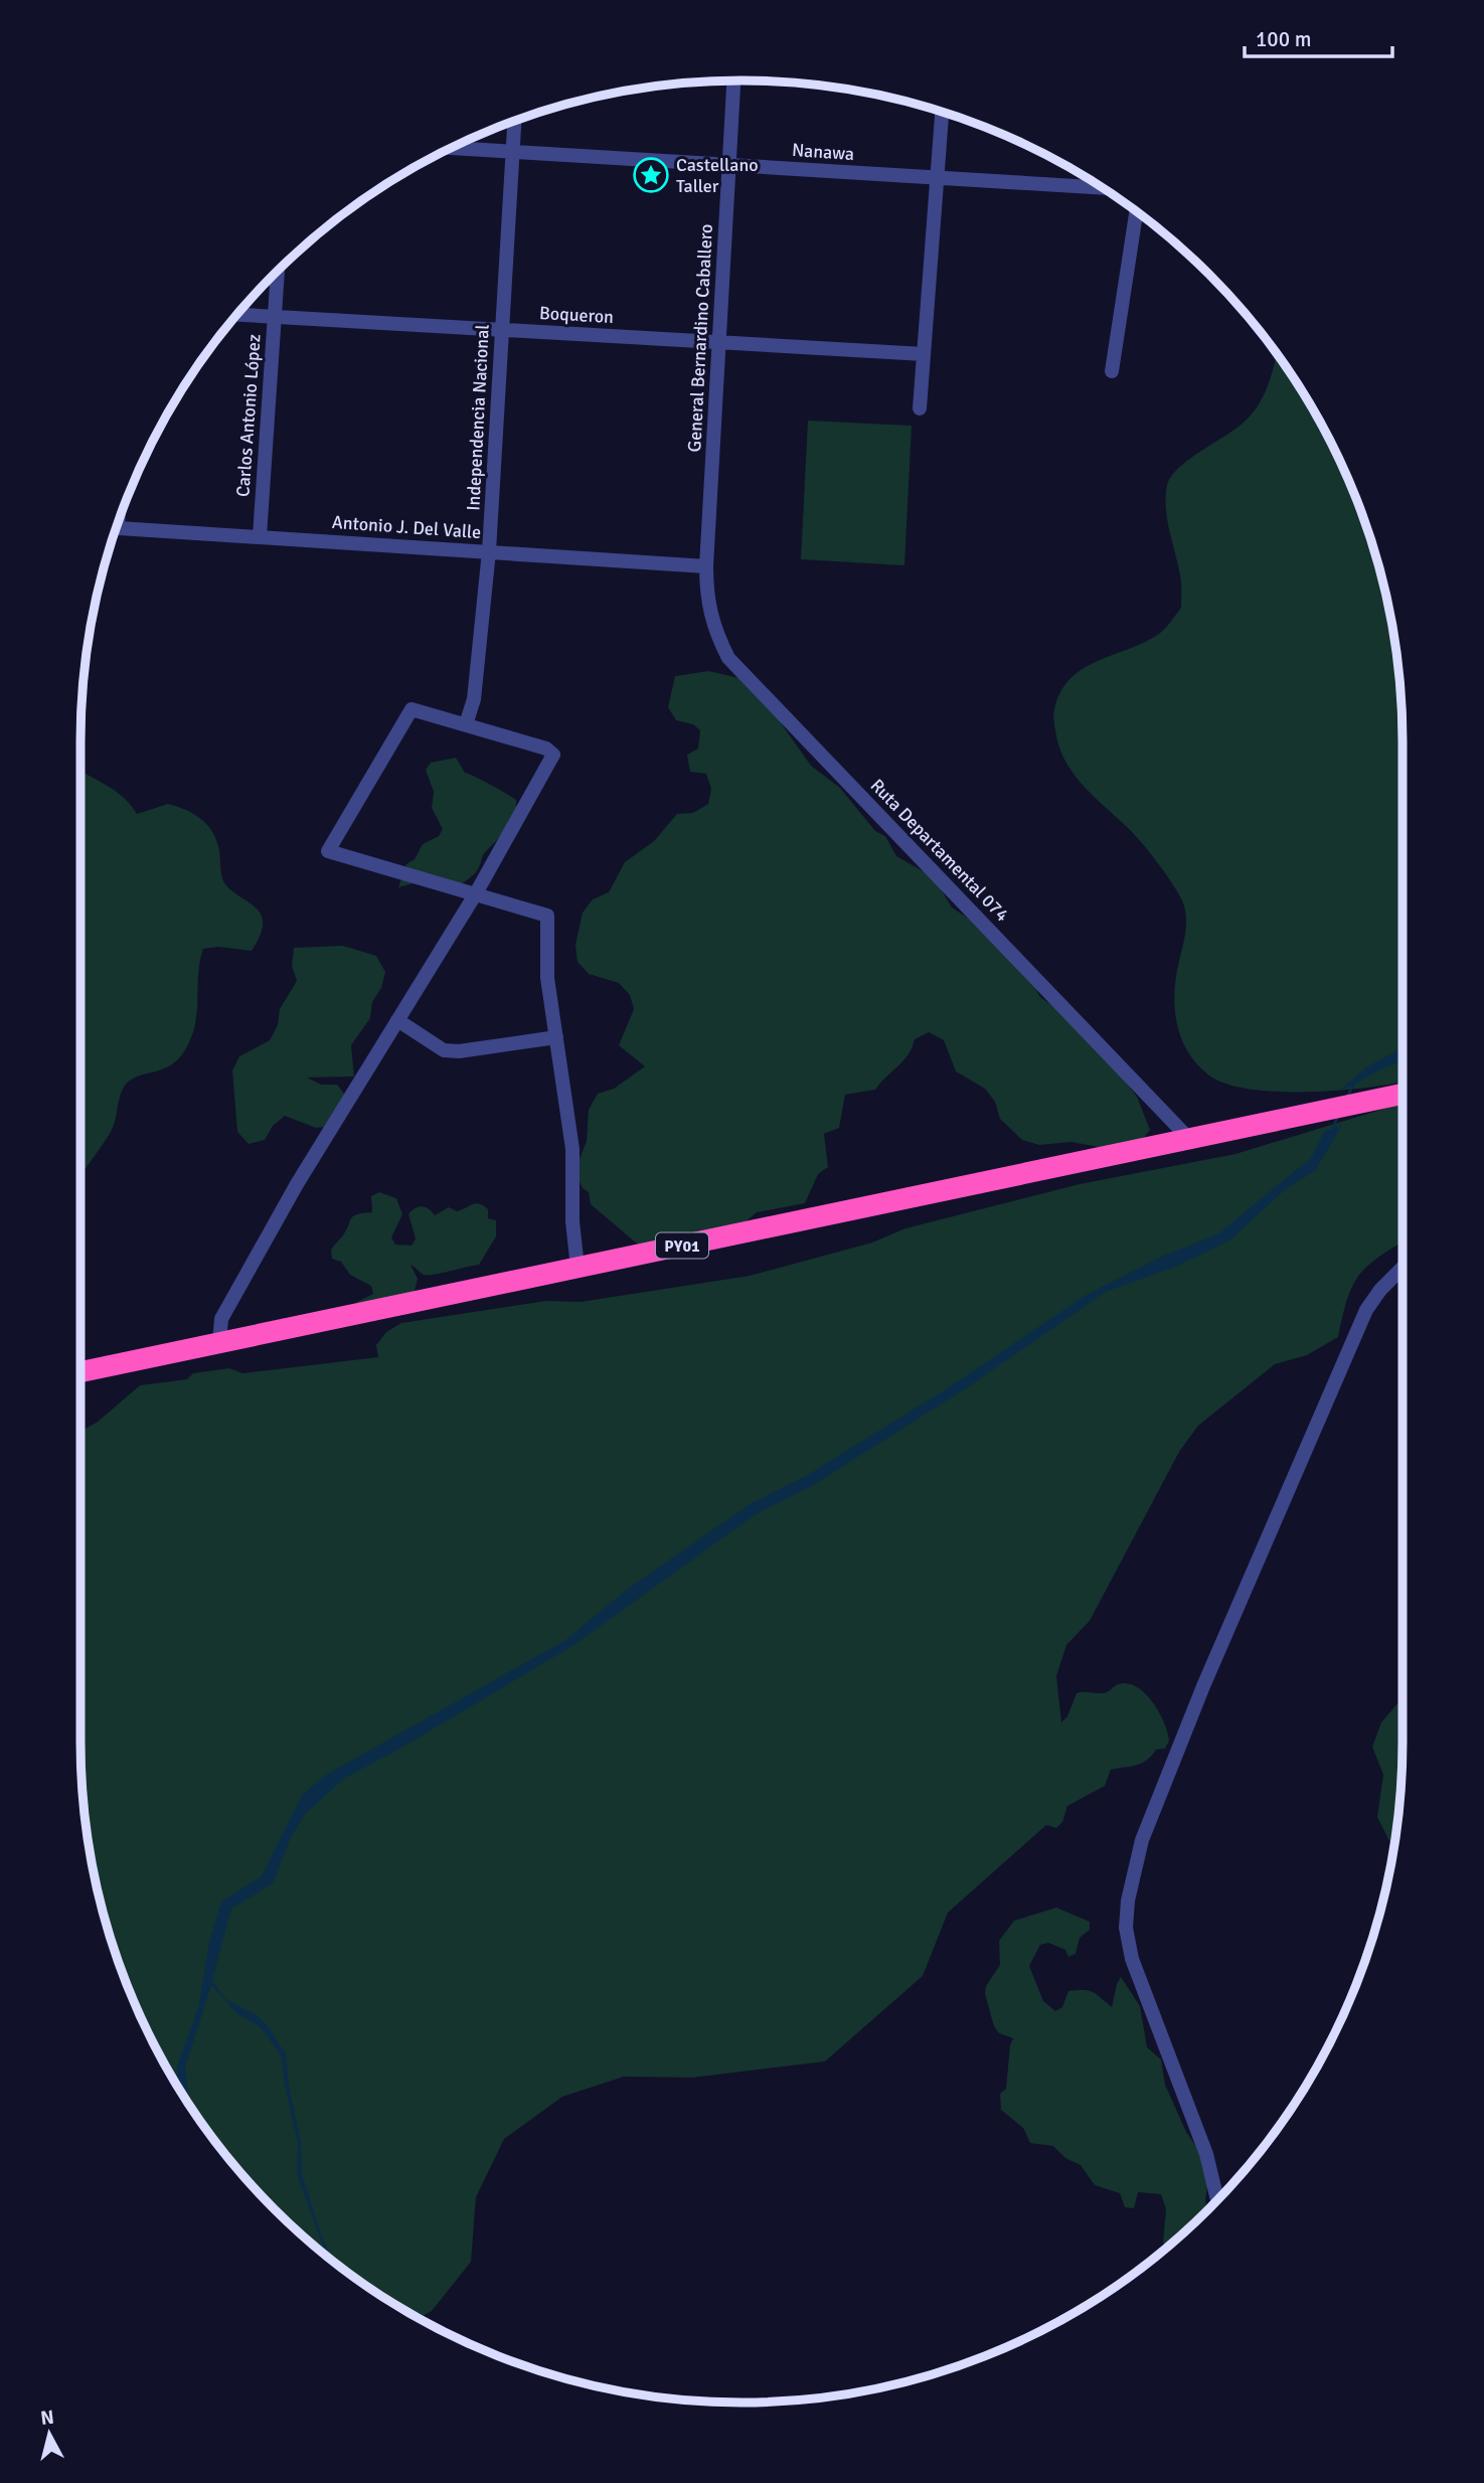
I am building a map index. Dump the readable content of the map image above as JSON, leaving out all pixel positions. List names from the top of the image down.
{
  "streets": {
    "highway": ["PY01"],
    "street": [
      "Nanawa",
      "Boqueron",
      "General Bernardino Caballero",
      "Carlos Antonio López",
      "Independencia Nacional",
      "Antonio J. Del Valle",
      "Ruta Departamental 074"
    ]
  },
  "crossings": [
    ["Nanawa", "General Bernardino Caballero"],
    ["Nanawa", "Independencia Nacional"],
    ["Boqueron", "General Bernardino Caballero"],
    ["Boqueron", "Carlos Antonio López"],
    ["Boqueron", "Independencia Nacional"],
    ["General Bernardino Caballero", "Antonio J. Del Valle"],
    ["General Bernardino Caballero", "Ruta Departamental 074"],
    ["Carlos Antonio López", "Antonio J. Del Valle"],
    ["Independencia Nacional", "Antonio J. Del Valle"],
    ["Antonio J. Del Valle", "Ruta Departamental 074"],
    ["Ruta Departamental 074", "PY01"]
  ],
  "places": {
    "place": ["Castellano Taller"]
  },
  "scale_bar": "100 m",
  "north": "top"
}
